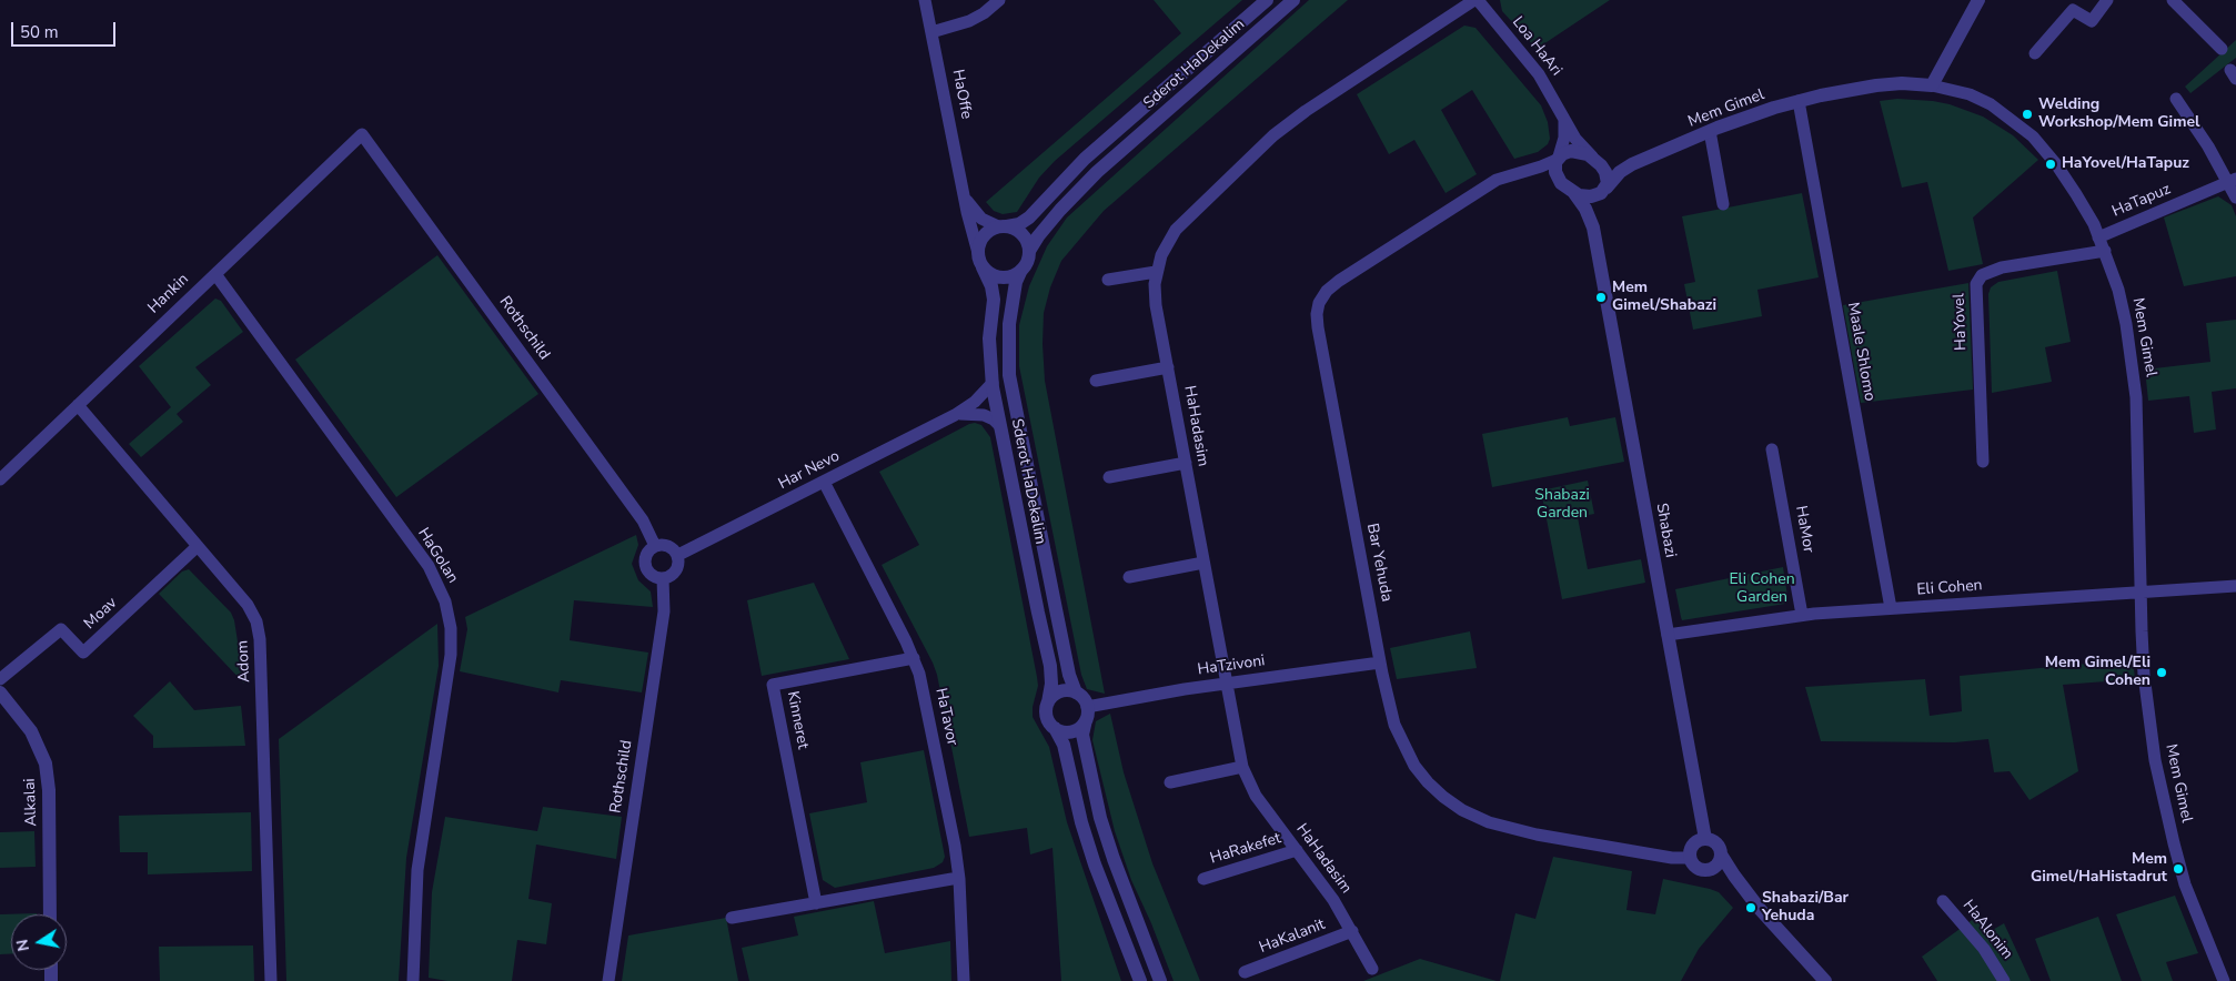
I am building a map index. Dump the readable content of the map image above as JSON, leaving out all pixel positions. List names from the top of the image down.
{
  "streets": {
    "street": [
      "Loa HaAri",
      "Sderot HaDekalim",
      "HaOffe",
      "Mem Gimel",
      "HaTapuz",
      "Hankin",
      "HaYovel",
      "Rothschild",
      "Maale Shlomo",
      "HaHadasim",
      "Har Nevo",
      "HaMor",
      "Shabazi",
      "HaGolan",
      "Bar Yehuda",
      "Eli Cohen",
      "Moav",
      "Adom",
      "HaTzivoni",
      "HaTavor",
      "Kinneret",
      "Alkalai",
      "HaRakefet",
      "HaAlonim",
      "HaKalanit"
    ]
  },
  "crossings": [
    ["Loa HaAri", "Mem Gimel"],
    ["Loa HaAri", "HaHadasim"],
    ["Loa HaAri", "Shabazi"],
    ["Loa HaAri", "Bar Yehuda"],
    ["Sderot HaDekalim", "HaOffe"],
    ["Sderot HaDekalim", "Har Nevo"],
    ["Sderot HaDekalim", "HaTzivoni"],
    ["Mem Gimel", "HaTapuz"],
    ["Mem Gimel", "HaYovel"],
    ["Mem Gimel", "Maale Shlomo"],
    ["Mem Gimel", "Shabazi"],
    ["Mem Gimel", "Bar Yehuda"],
    ["Mem Gimel", "Eli Cohen"],
    ["Hankin", "Rothschild"],
    ["Hankin", "HaGolan"],
    ["Hankin", "Adom"],
    ["Rothschild", "Har Nevo"],
    ["Maale Shlomo", "Eli Cohen"],
    ["HaHadasim", "HaTzivoni"],
    ["HaHadasim", "HaRakefet"],
    ["HaHadasim", "HaKalanit"],
    ["Har Nevo", "HaTavor"],
    ["HaMor", "Eli Cohen"],
    ["Shabazi", "Bar Yehuda"],
    ["Shabazi", "Eli Cohen"],
    ["Bar Yehuda", "HaTzivoni"],
    ["Moav", "Adom"],
    ["HaTavor", "Kinneret"]
  ],
  "parks": ["Shabazi Garden", "Eli Cohen Garden"],
  "places": [
    "Welding Workshop/Mem Gimel",
    "HaYovel/HaTapuz",
    "Mem Gimel/Shabazi",
    "Mem Gimel/Eli Cohen",
    "Mem Gimel/HaHistadrut",
    "Shabazi/Bar Yehuda"
  ],
  "scale_bar": "50 m",
  "north": "left"
}
